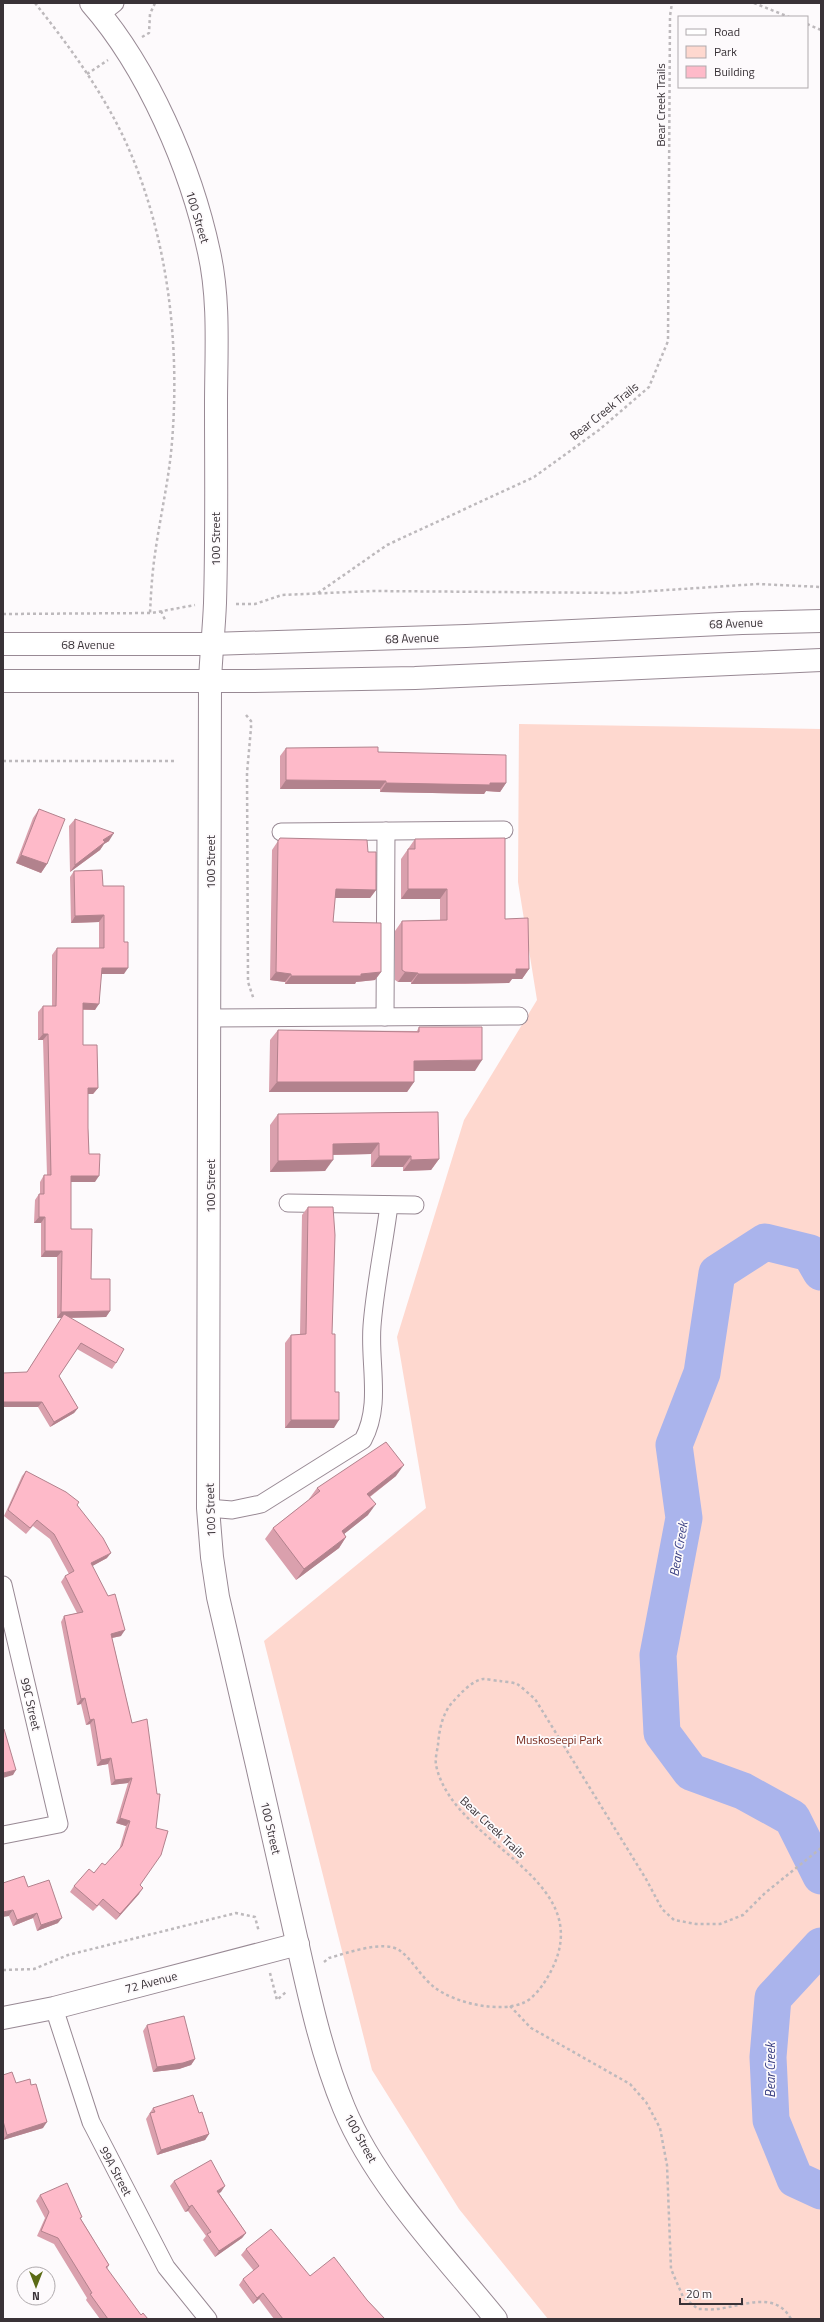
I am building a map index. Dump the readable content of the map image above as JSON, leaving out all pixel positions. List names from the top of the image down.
{
  "streets": {
    "main road": ["100 Street", "68 Avenue", "72 Avenue"],
    "street": ["99C Street", "99A Street"],
    "path": ["Bear Creek Trails"]
  },
  "crossings": [
    ["Bear Creek Trails", "100 Street"],
    ["Bear Creek Trails", "72 Avenue"],
    ["100 Street", "68 Avenue"],
    ["100 Street", "72 Avenue"],
    ["72 Avenue", "99A Street"]
  ],
  "water": ["Bear Creek"],
  "parks": ["Muskoseepi Park"],
  "legend": ["Road", "Park", "Building"],
  "scale_bar": "20 m",
  "north": "bottom"
}
